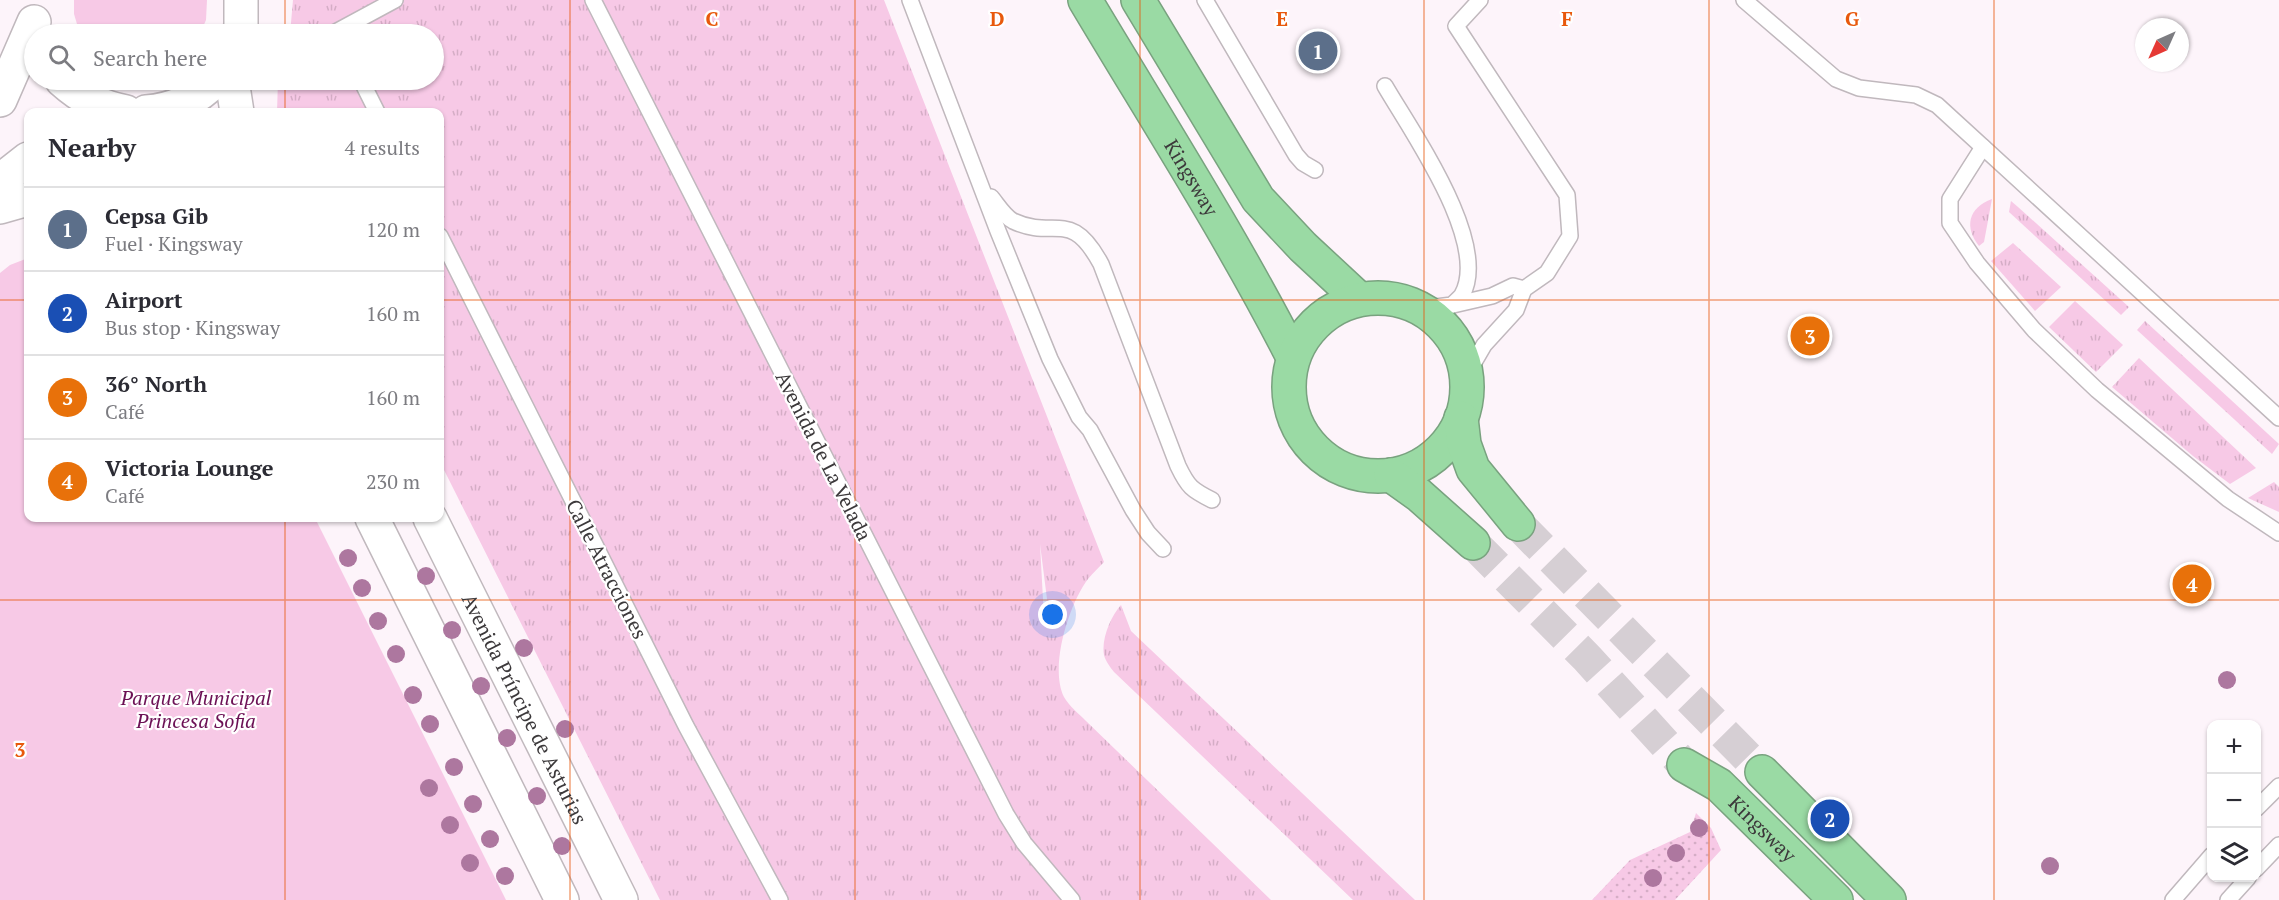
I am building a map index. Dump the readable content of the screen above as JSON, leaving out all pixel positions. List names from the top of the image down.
{
  "streets": {
    "highway": ["Kingsway"],
    "main road": ["Avenida Príncipe de Asturias"],
    "lane": ["Avenida de La Velada", "Calle Atracciones"]
  },
  "parks": ["Parque Municipal Princesa Sofia"],
  "north": "bottom left",
  "page": {
    "search": "Search here",
    "pins": [
      "1",
      "3",
      "4",
      "2"
    ],
    "heading": ["Nearby", "4 results"],
    "list": [
      {
        "mark": "1",
        "name": "Cepsa Gib",
        "note": "Fuel · Kingsway",
        "value": "120 m"
      },
      {
        "mark": "2",
        "name": "Airport",
        "note": "Bus stop · Kingsway",
        "value": "160 m"
      },
      {
        "mark": "3",
        "name": "36° North",
        "note": "Café",
        "value": "160 m"
      },
      {
        "mark": "4",
        "name": "Victoria Lounge",
        "note": "Café",
        "value": "230 m"
      }
    ],
    "map_buttons": ["+", "−"]
  },
  "grid": {
    "columns": [
      "C",
      "D",
      "E",
      "F",
      "G"
    ],
    "rows": ["3"]
  }
}
